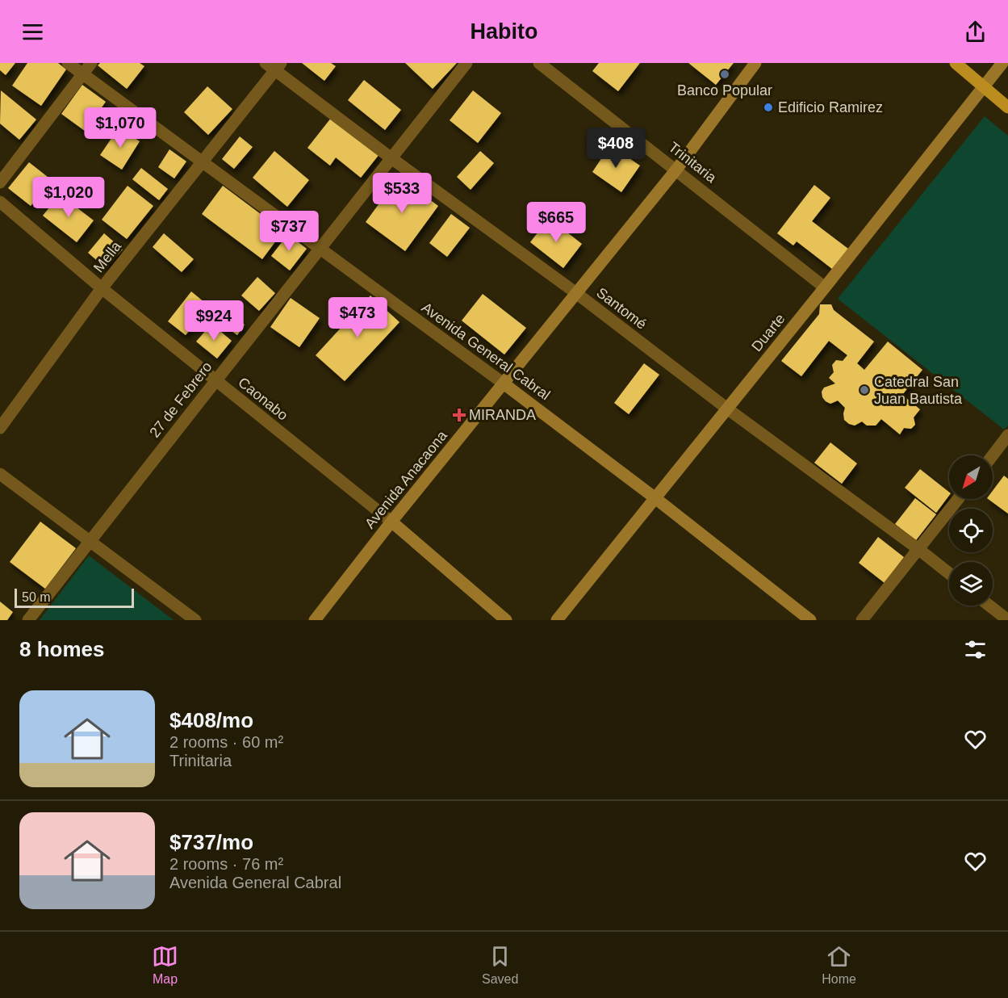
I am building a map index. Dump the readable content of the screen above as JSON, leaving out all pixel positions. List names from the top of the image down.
{
  "streets": {
    "main road": [
      "Duarte",
      "Avenida General Cabral",
      "Caonabo",
      "Avenida Anacaona"
    ],
    "street": [
      "Trinitaria",
      "Mella",
      "Santomé",
      "27 de Febrero"
    ]
  },
  "crossings": [
    ["Trinitaria", "Duarte"],
    ["Trinitaria", "Avenida Anacaona"],
    ["Mella", "Santomé"],
    ["Mella", "Avenida General Cabral"],
    ["Mella", "Caonabo"],
    ["Santomé", "Duarte"],
    ["Santomé", "27 de Febrero"],
    ["Santomé", "Avenida Anacaona"],
    ["Duarte", "Avenida General Cabral"],
    ["Avenida General Cabral", "27 de Febrero"],
    ["Avenida General Cabral", "Avenida Anacaona"],
    ["Caonabo", "27 de Febrero"],
    ["Caonabo", "Avenida Anacaona"]
  ],
  "places": {
    "other": ["Banco Popular", "Edificio Ramirez", "Catedral San Juan Bautista"],
    "health": ["MIRANDA"]
  },
  "scale_bar": "50 m",
  "north": "bottom left",
  "page": {
    "header": "Habito",
    "price": [
      "$1,070",
      "$408",
      "$533",
      "$1,020",
      "$665",
      "$737",
      "$473",
      "$924"
    ],
    "scale": "50 m",
    "heading": "8 homes",
    "list": [
      {
        "name": "$408/mo",
        "note": "2 rooms · 60 m² · Trinitaria"
      },
      {
        "name": "$737/mo",
        "note": "2 rooms · 76 m² · Avenida General Cabral"
      }
    ],
    "tabs": ["Map", "Saved", "Home"]
  }
}
